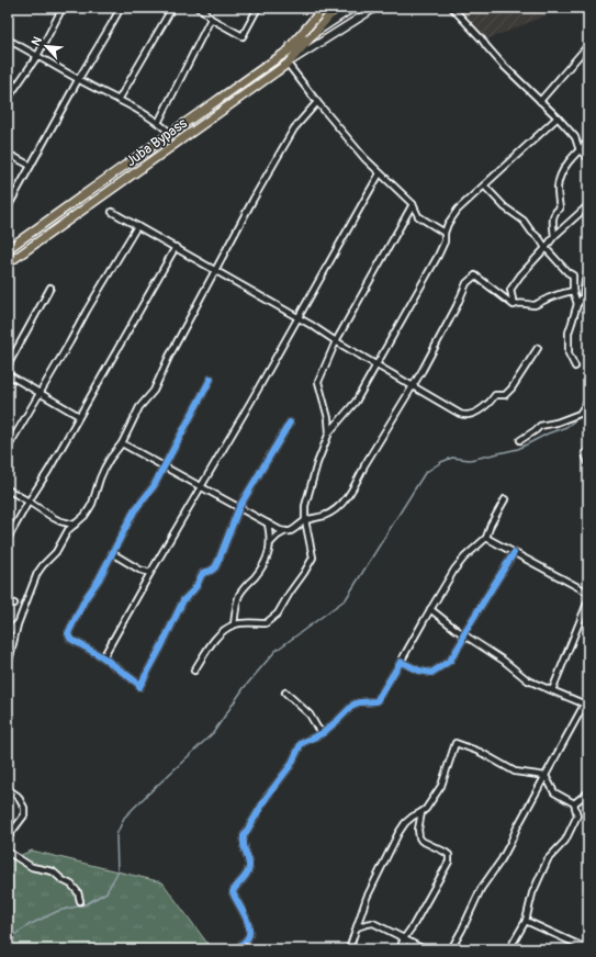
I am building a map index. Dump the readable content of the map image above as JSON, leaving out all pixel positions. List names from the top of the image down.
{
  "streets": {
    "main road": ["Juba Bypass"]
  },
  "north": "top left"
}
